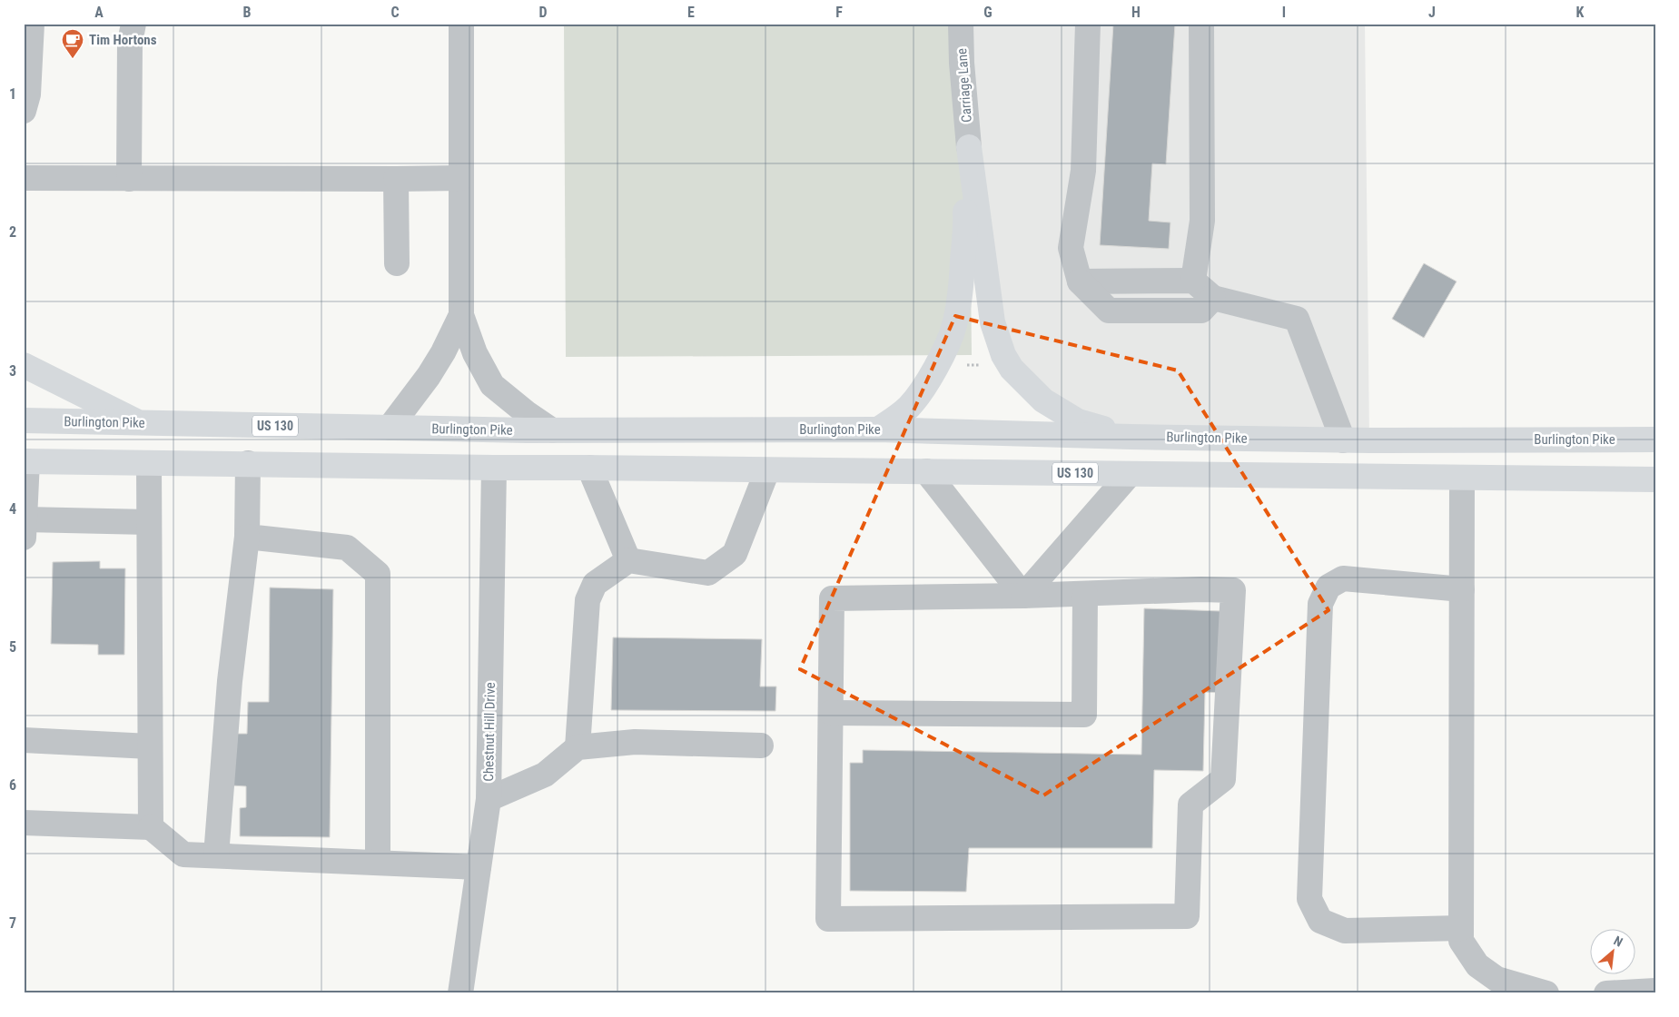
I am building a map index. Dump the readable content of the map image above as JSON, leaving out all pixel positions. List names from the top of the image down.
{
  "streets": {
    "highway": ["Burlington Pike", "US 130"],
    "street": ["Carriage Lane", "Chestnut Hill Drive"]
  },
  "crossings": [
    ["US 130", "Chestnut Hill Drive"]
  ],
  "places": {
    "cafe": ["Tim Hortons"]
  },
  "north": "top right",
  "grid": {
    "columns": [
      "A",
      "B",
      "C",
      "D",
      "E",
      "F",
      "G",
      "H",
      "I",
      "J",
      "K"
    ],
    "rows": [
      "1",
      "2",
      "3",
      "4",
      "5",
      "6",
      "7"
    ]
  }
}
